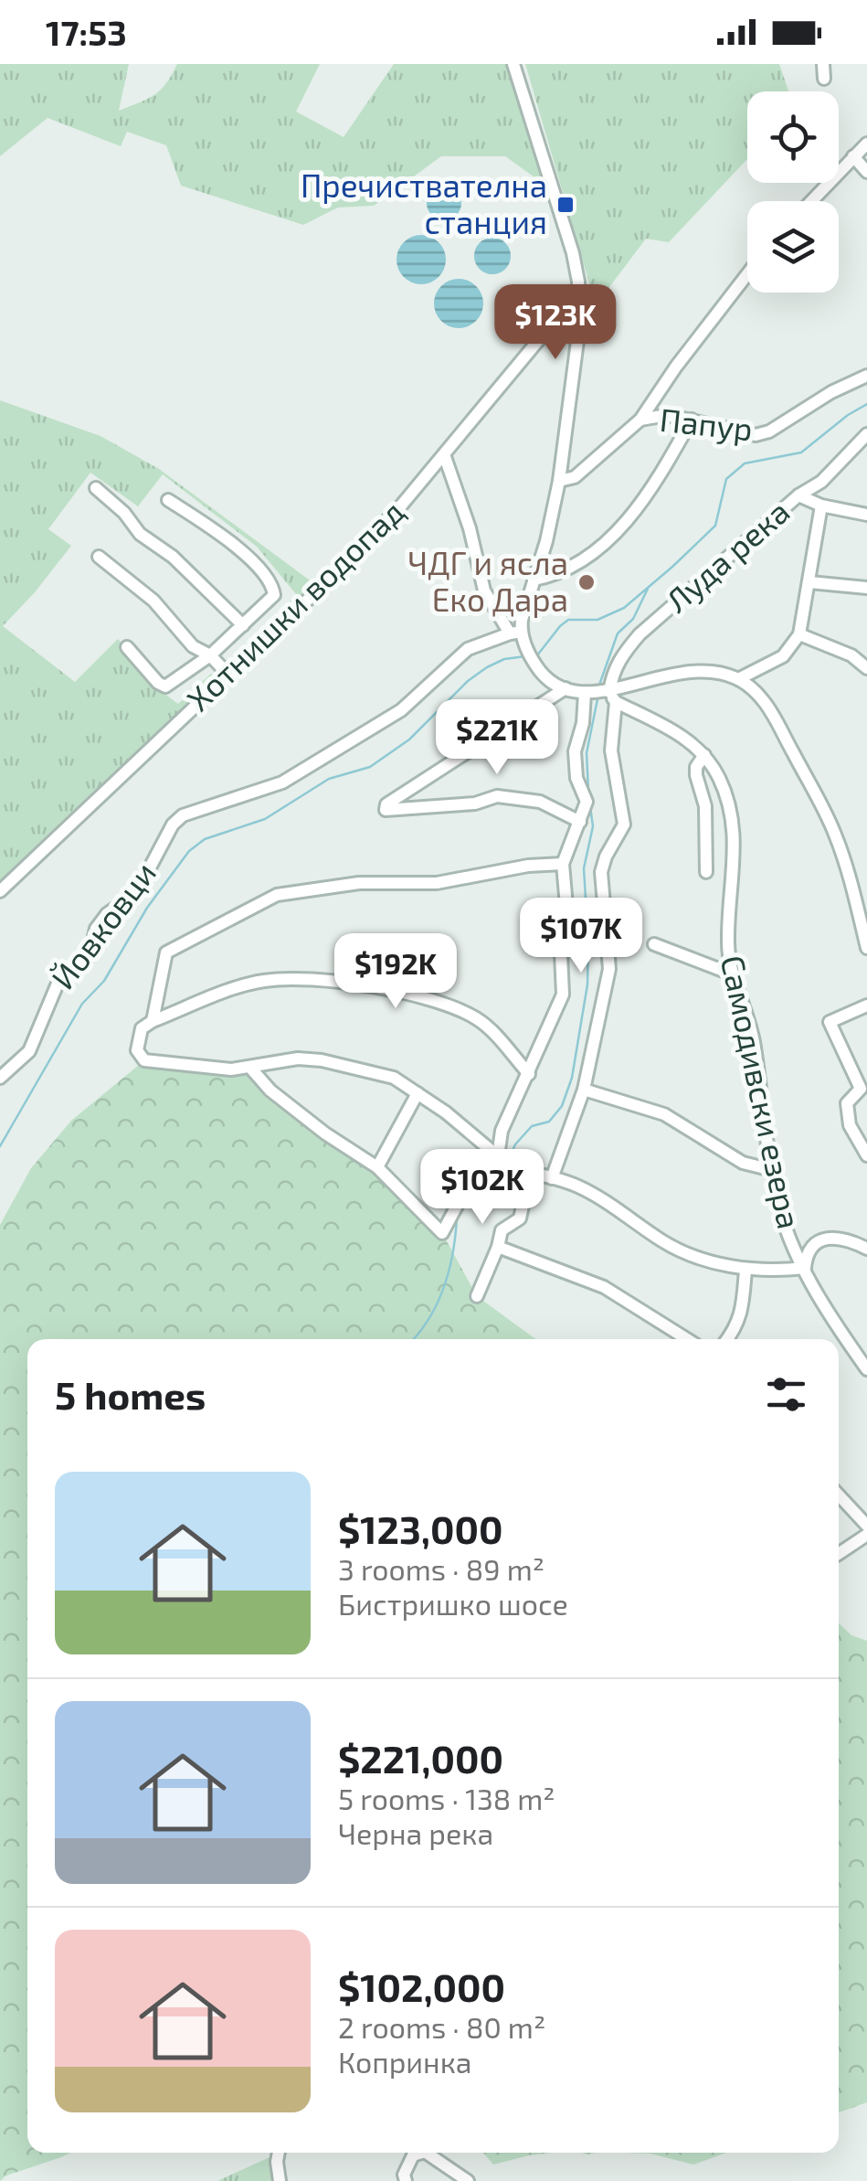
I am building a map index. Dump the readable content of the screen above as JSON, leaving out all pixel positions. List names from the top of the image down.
{
  "streets": {
    "street": [
      "Папур",
      "Луда река",
      "Хотнишки водопад",
      "Йовковци",
      "Самодивски езера"
    ]
  },
  "crossings": [
    ["Луда река", "Самодивски езера"]
  ],
  "places": {
    "transit": ["Пречиствателна станция"],
    "other": ["ЧДГ и ясла Еко Дара"]
  },
  "page": {
    "status": "17:53",
    "price": [
      "$123K",
      "$221K",
      "$107K",
      "$192K",
      "$102K"
    ],
    "heading": "5 homes",
    "list": [
      {
        "name": "$123,000",
        "note": "3 rooms · 89 m² · Бистришко шосе"
      },
      {
        "name": "$221,000",
        "note": "5 rooms · 138 m² · Черна река"
      },
      {
        "name": "$102,000",
        "note": "2 rooms · 80 m² · Копринка"
      }
    ]
  }
}
